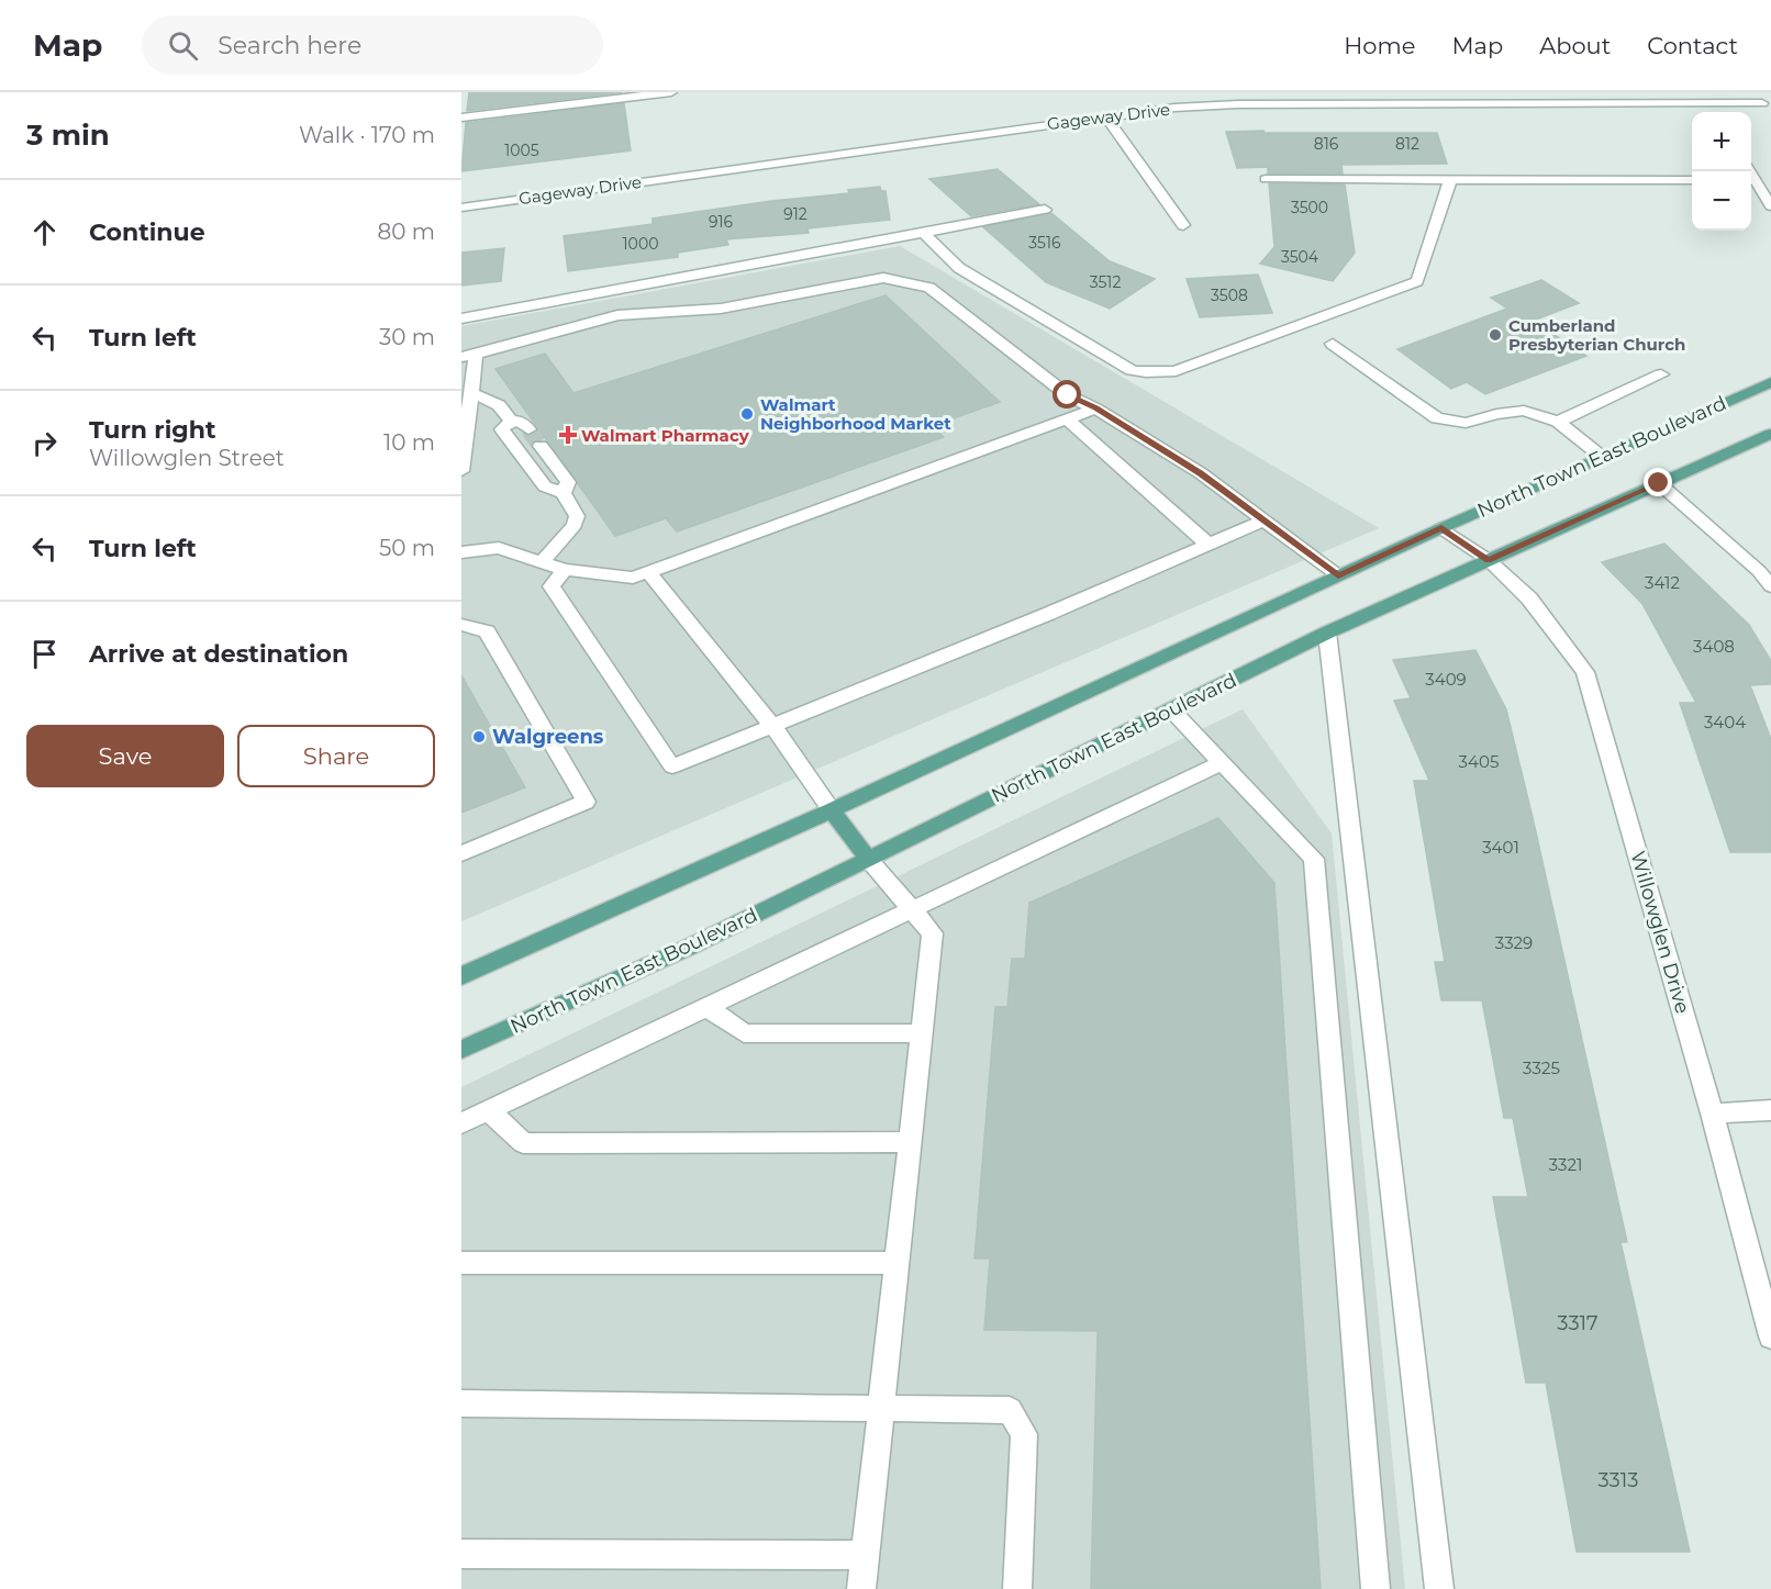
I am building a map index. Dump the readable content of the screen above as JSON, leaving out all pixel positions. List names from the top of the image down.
{
  "streets": {
    "main road": ["North Town East Boulevard"],
    "street": ["Gageway Drive", "Willowglen Drive"]
  },
  "crossings": [
    ["North Town East Boulevard", "Willowglen Drive"]
  ],
  "places": {
    "other": ["Cumberland Presbyterian Church", "Walmart Neighborhood Market", "Walgreens"],
    "health": ["Walmart Pharmacy"]
  },
  "house_numbers": [
    "816",
    "812",
    "1005",
    "3500",
    "912",
    "916",
    "3516",
    "1000",
    "3504",
    "3512",
    "3508",
    "3412",
    "3408",
    "3409",
    "3404",
    "3405",
    "3401",
    "3329",
    "3325",
    "3321",
    "3317",
    "3313"
  ],
  "page": {
    "header": "Map",
    "search": "Search here",
    "nav": [
      "Home",
      "Map",
      "About",
      "Contact"
    ],
    "heading": ["3 min", "Walk · 170 m"],
    "map_buttons": ["+", "−"],
    "list": [
      ["Continue", "80 m"],
      ["Turn left", "30 m"],
      ["Turn right", "Willowglen Street", "10 m"],
      ["Turn left", "50 m"],
      "Arrive at destination"
    ],
    "buttons": ["Save", "Share"]
  }
}
